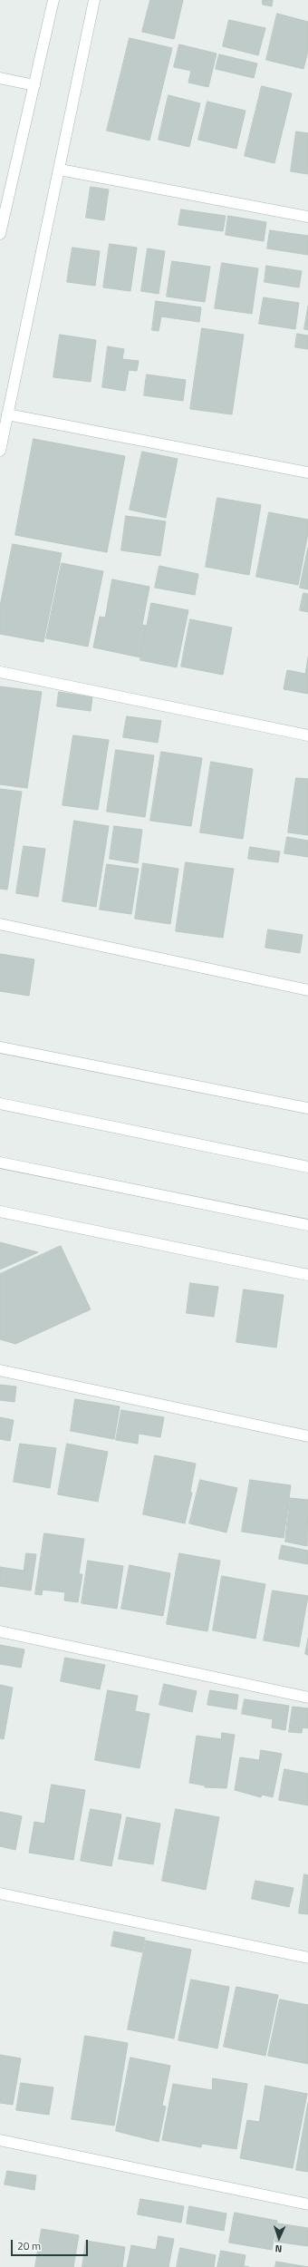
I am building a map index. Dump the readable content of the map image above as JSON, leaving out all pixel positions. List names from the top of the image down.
{
  "scale_bar": "20 m",
  "north": "bottom"
}
